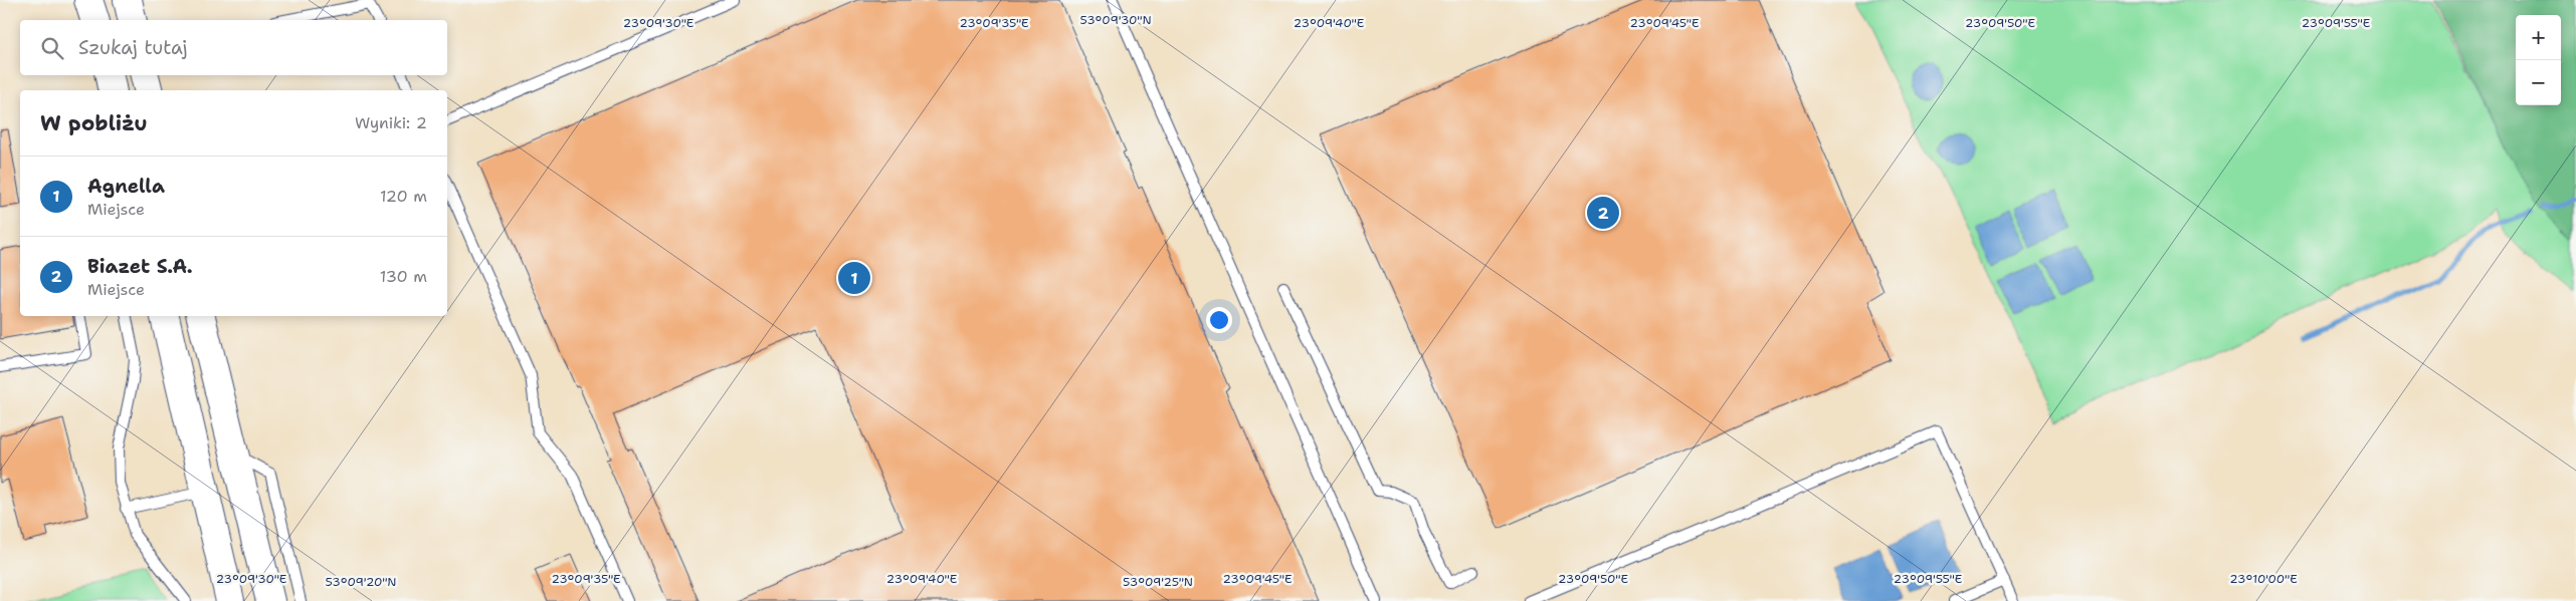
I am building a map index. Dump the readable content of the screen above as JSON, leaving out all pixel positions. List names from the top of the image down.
{
  "page": {
    "map_buttons": ["+", "−"],
    "search": "Szukaj tutaj",
    "heading": ["W pobliżu", "Wyniki: 2"],
    "list": [
      {
        "mark": "1",
        "name": "Agnella",
        "note": "Miejsce",
        "value": "120 m"
      },
      {
        "mark": "2",
        "name": "Biazet S.A.",
        "note": "Miejsce",
        "value": "130 m"
      }
    ],
    "pins": ["2", "1"]
  },
  "coordinates": [
    "53°09'30\"N",
    "23°09'30\"E",
    "23°09'35\"E",
    "23°09'40\"E",
    "23°09'45\"E",
    "23°09'50\"E",
    "23°09'55\"E",
    "23°10'00\"E",
    "53°09'20\"N",
    "53°09'25\"N"
  ]
}
